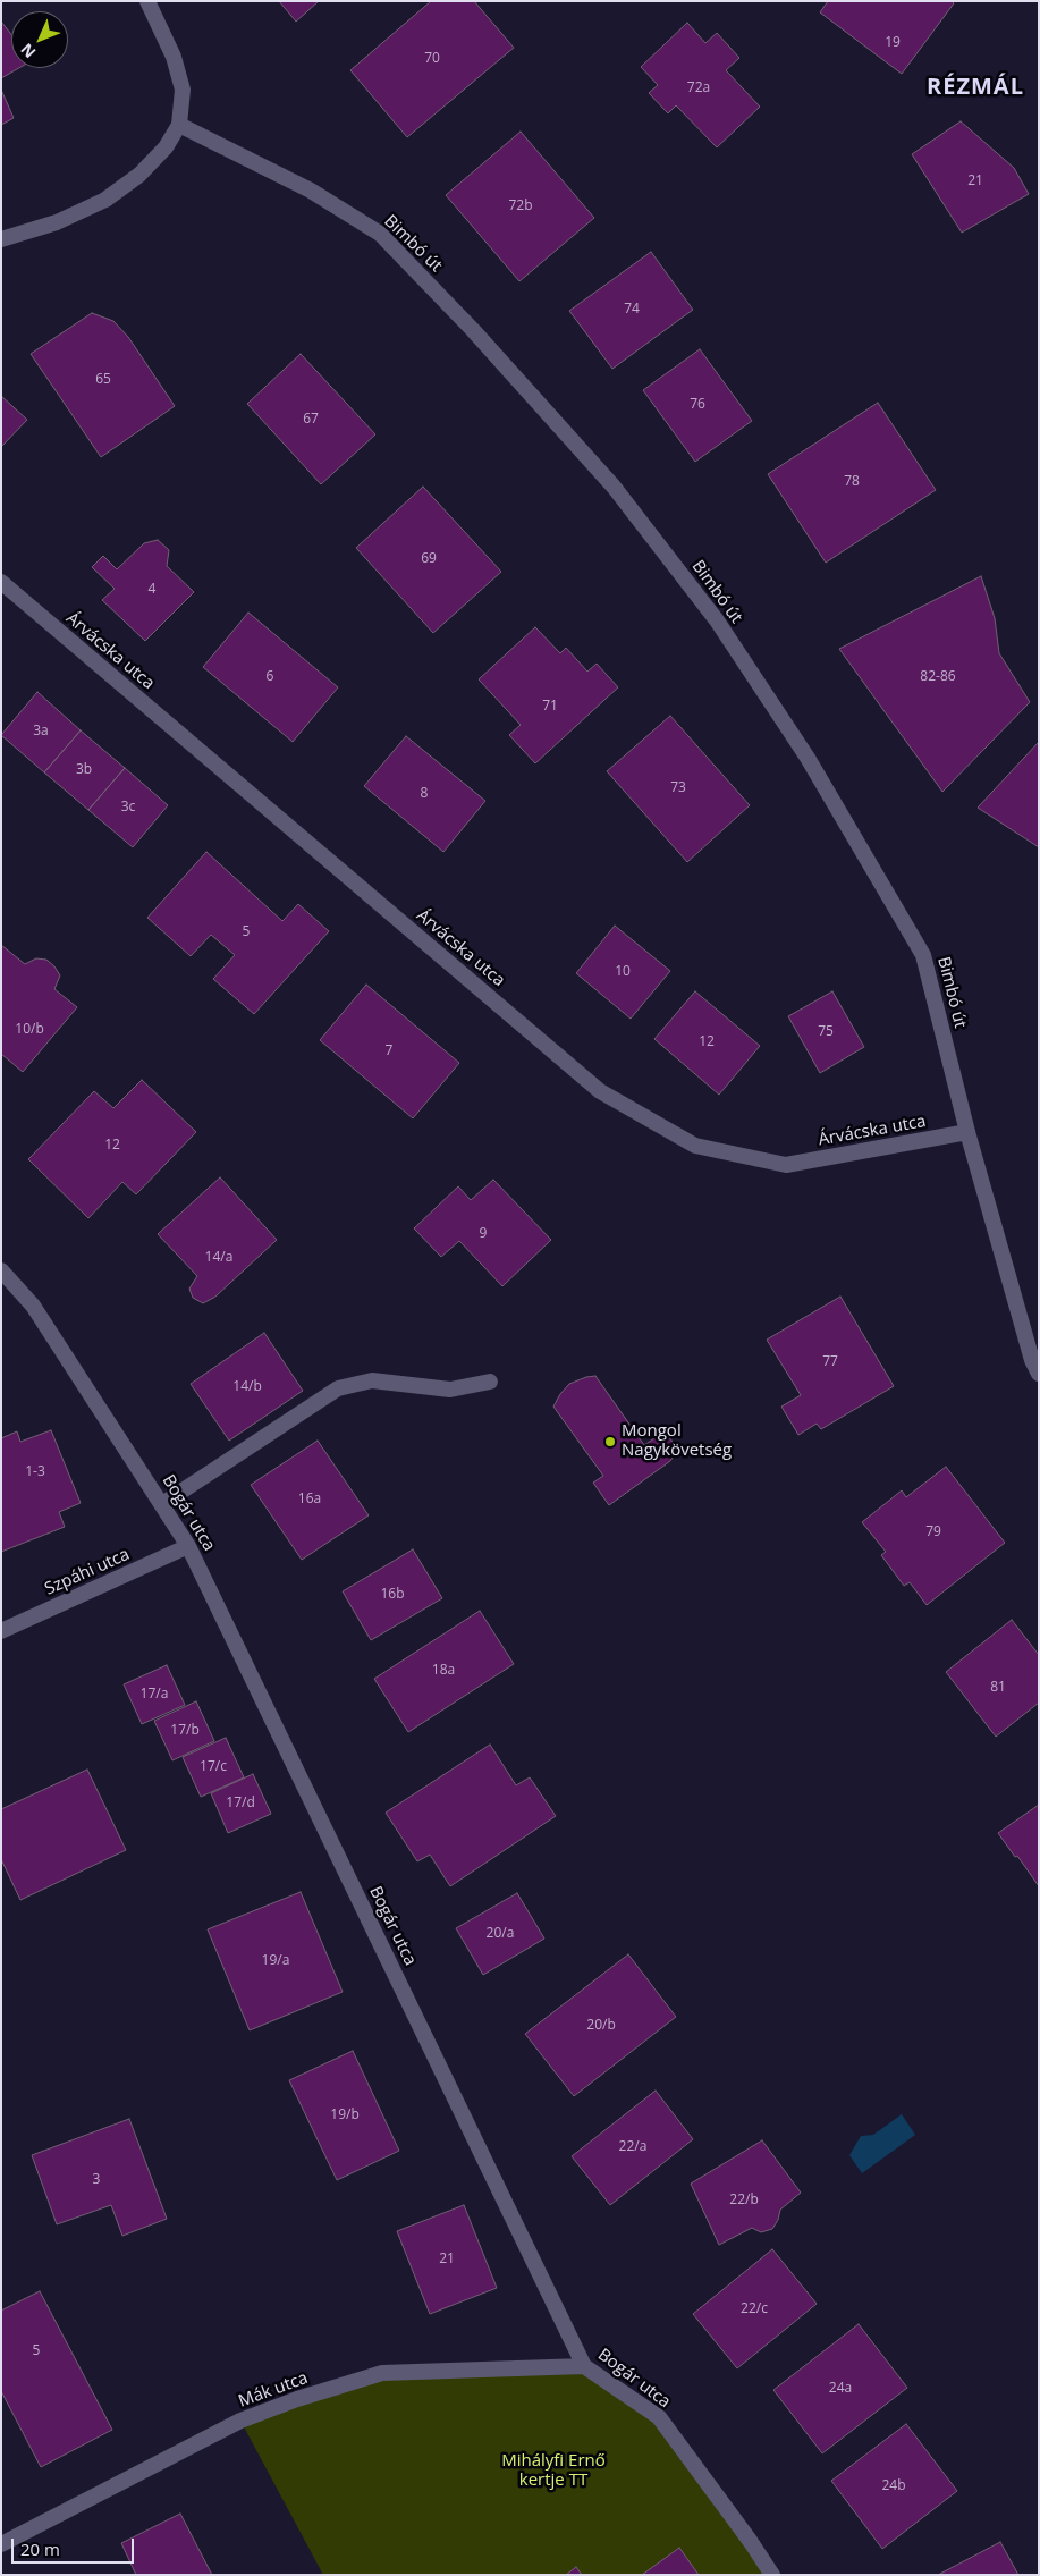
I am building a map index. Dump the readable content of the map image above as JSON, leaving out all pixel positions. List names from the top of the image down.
{
  "streets": {
    "street": [
      "Bimbó út",
      "Árvácska utca",
      "Bogár utca",
      "Szpáhi utca",
      "Mák utca"
    ]
  },
  "crossings": [
    ["Bimbó út", "Árvácska utca"],
    ["Bogár utca", "Szpáhi utca"],
    ["Bogár utca", "Mák utca"]
  ],
  "districts": ["RÉZMÁL"],
  "parks": ["Mihályfi Ernő kertje TT"],
  "places": ["Mongol Nagykövetség"],
  "house_numbers": [
    "19",
    "70",
    "72a",
    "21",
    "72b",
    "74",
    "65",
    "76",
    "67",
    "78",
    "69",
    "4",
    "6",
    "82-86",
    "71",
    "3a",
    "3b",
    "73",
    "8",
    "3c",
    "5",
    "10",
    "10/b",
    "75",
    "12",
    "7",
    "12",
    "9",
    "14/a",
    "77",
    "14/b",
    "1-3",
    "16a",
    "79",
    "16b",
    "18a",
    "81",
    "17/a",
    "17/b",
    "17/c",
    "17/d",
    "20/a",
    "19/a",
    "20/b",
    "19/b",
    "22/a",
    "3",
    "22/b",
    "21",
    "22/c",
    "5",
    "24a",
    "24b"
  ],
  "scale_bar": "20 m",
  "north": "bottom left"
}
